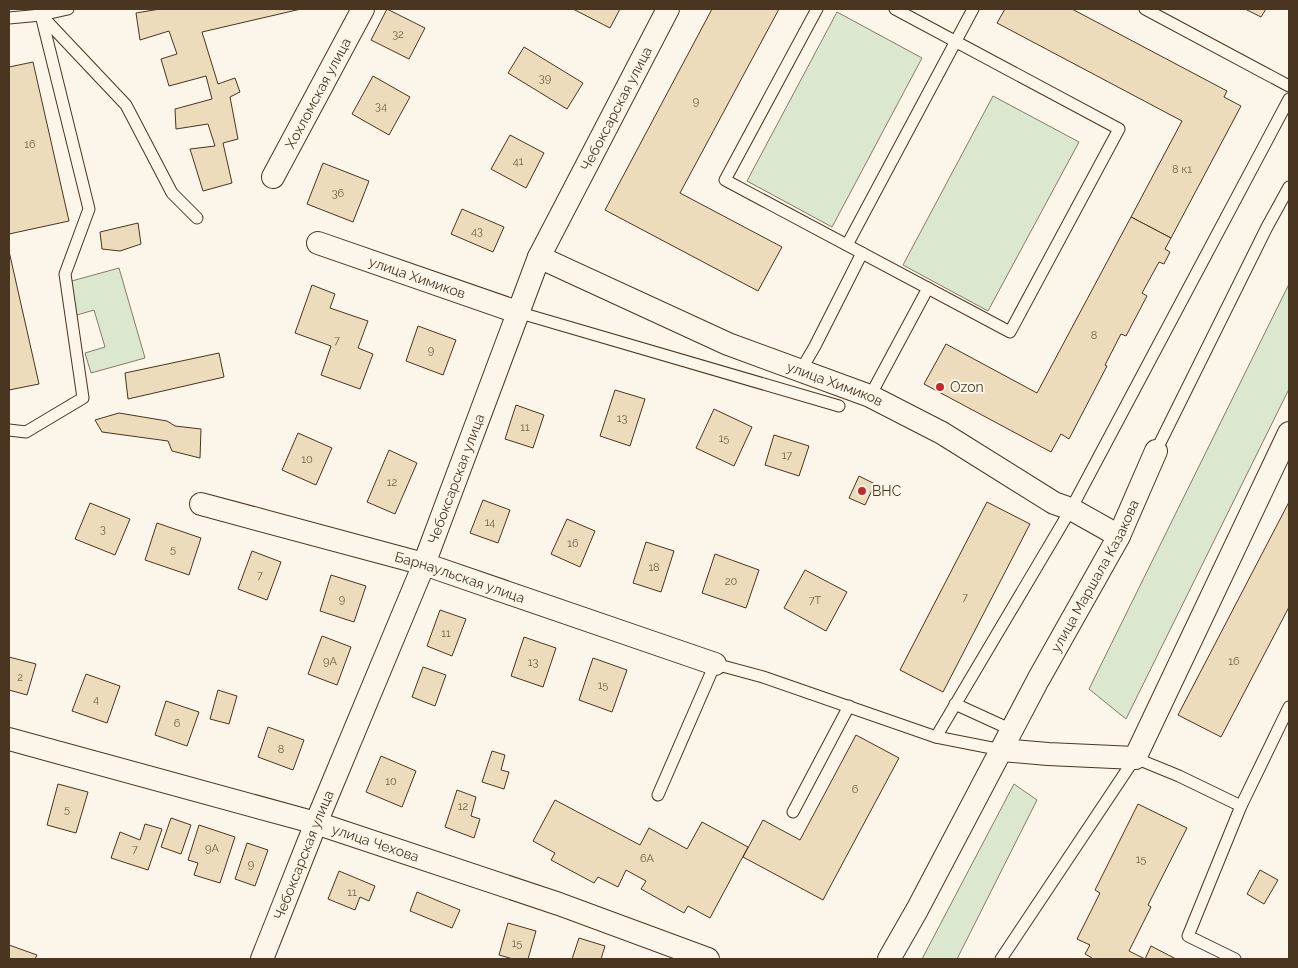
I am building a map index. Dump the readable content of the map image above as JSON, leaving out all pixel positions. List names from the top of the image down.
{
  "streets": {
    "street": [
      "Хохломская улица",
      "Чебоксарская улица",
      "улица Химиков",
      "улица Маршала Казакова",
      "Барнаульская улица",
      "улица Чехова"
    ]
  },
  "crossings": [
    ["Чебоксарская улица", "улица Химиков"],
    ["Чебоксарская улица", "Барнаульская улица"],
    ["Чебоксарская улица", "улица Чехова"],
    ["улица Химиков", "улица Маршала Казакова"]
  ],
  "places": ["Ozon", "ВНС"],
  "house_numbers": [
    "32",
    "39",
    "9",
    "34",
    "16",
    "41",
    "8 к1",
    "36",
    "43",
    "8",
    "7",
    "9",
    "13",
    "11",
    "15",
    "17",
    "10",
    "12",
    "14",
    "3",
    "16",
    "5",
    "18",
    "7",
    "20",
    "7",
    "9",
    "7Т",
    "11",
    "9А",
    "16",
    "13",
    "2",
    "15",
    "4",
    "6",
    "8",
    "10",
    "6",
    "12",
    "5",
    "9А",
    "7",
    "6А",
    "15",
    "9",
    "11",
    "15"
  ]
}
